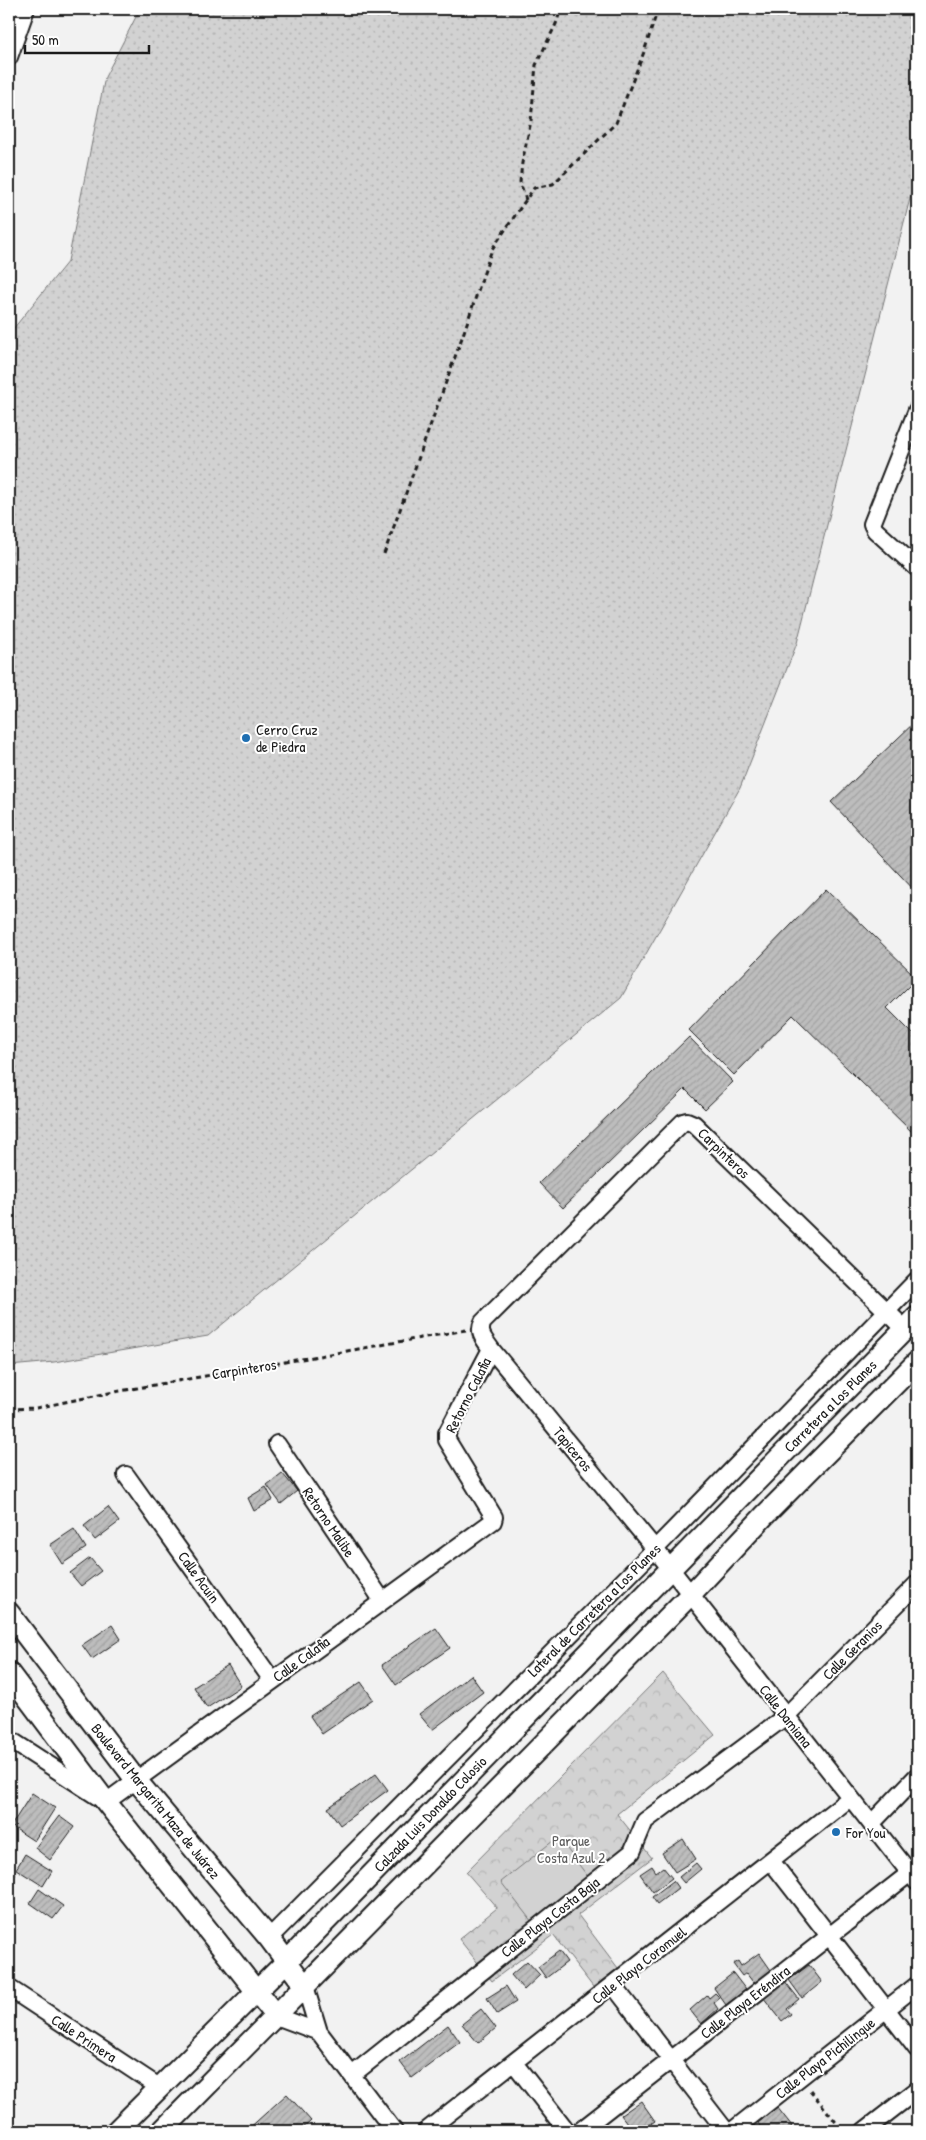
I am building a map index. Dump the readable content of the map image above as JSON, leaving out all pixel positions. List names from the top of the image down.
{
  "streets": {
    "main road": ["Carretera a Los Planes", "Boulevard Margarita Maza de Juárez", "Calzada Luis Donaldo Colosio"],
    "street": [
      "Carpinteros",
      "Retorno Calafia",
      "Tapiceros",
      "Retorno Malibe",
      "Calle Acuin",
      "Lateral de Carretera a Los Planes",
      "Calle Geranios",
      "Calle Calafia",
      "Calle Damiana",
      "Calle Playa Costa Baja",
      "Calle Playa Coromuel",
      "Calle Playa Eréndira",
      "Calle Primera",
      "Calle Playa Pichilingue"
    ]
  },
  "crossings": [
    ["Carpinteros", "Carretera a Los Planes"],
    ["Carpinteros", "Lateral de Carretera a Los Planes"],
    ["Retorno Calafia", "Tapiceros"],
    ["Retorno Calafia", "Calle Calafia"],
    ["Carretera a Los Planes", "Calzada Luis Donaldo Colosio"],
    ["Tapiceros", "Lateral de Carretera a Los Planes"],
    ["Tapiceros", "Calle Damiana"],
    ["Retorno Malibe", "Calle Calafia"],
    ["Calle Acuin", "Calle Calafia"],
    ["Lateral de Carretera a Los Planes", "Calle Damiana"],
    ["Lateral de Carretera a Los Planes", "Boulevard Margarita Maza de Juárez"],
    ["Calle Geranios", "Calle Damiana"],
    ["Calle Geranios", "Calle Playa Costa Baja"],
    ["Calle Calafia", "Boulevard Margarita Maza de Juárez"],
    ["Calle Damiana", "Calzada Luis Donaldo Colosio"],
    ["Calle Damiana", "Calle Playa Costa Baja"],
    ["Calle Damiana", "Calle Playa Coromuel"],
    ["Calle Damiana", "Calle Playa Eréndira"],
    ["Boulevard Margarita Maza de Juárez", "Calzada Luis Donaldo Colosio"],
    ["Calzada Luis Donaldo Colosio", "Calle Primera"]
  ],
  "parks": ["Parque Costa Azul 2"],
  "places": ["Cerro Cruz de Piedra", "For You"],
  "scale_bar": "50 m"
}
